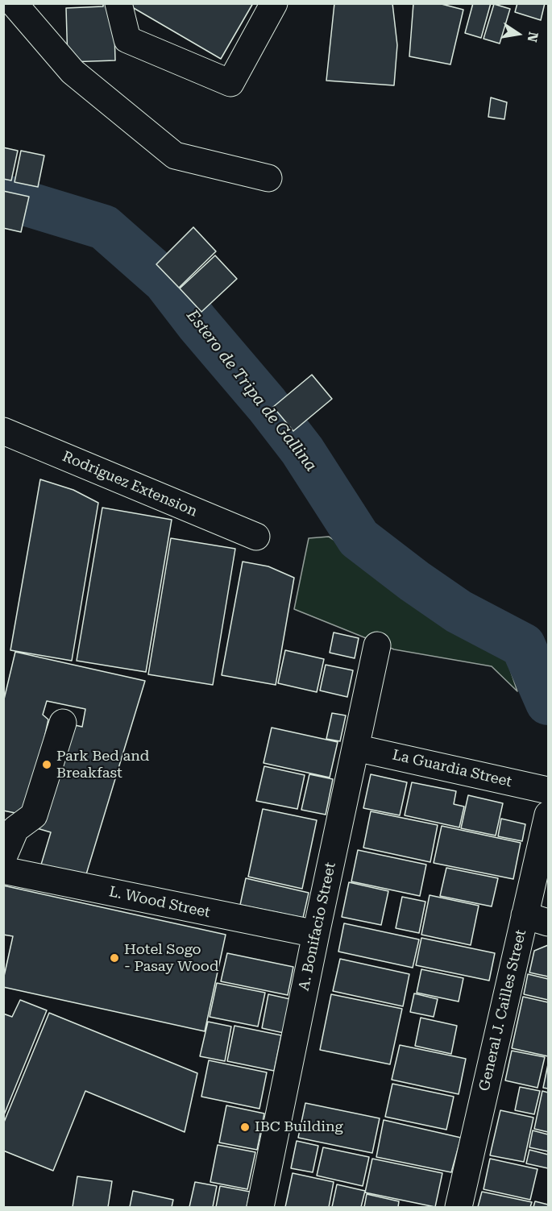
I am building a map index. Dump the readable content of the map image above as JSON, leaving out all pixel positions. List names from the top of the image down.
{
  "streets": {
    "street": [
      "Rodriguez Extension",
      "La Guardia Street",
      "L. Wood Street",
      "A. Bonifacio Street",
      "General J. Cailles Street"
    ]
  },
  "crossings": [
    ["La Guardia Street", "A. Bonifacio Street"],
    ["L. Wood Street", "A. Bonifacio Street"]
  ],
  "water": ["Estero de Tripa de Gallina"],
  "places": ["Park Bed and Breakfast", "Hotel Sogo - Pasay Wood", "IBC Building"],
  "north": "right"
}
